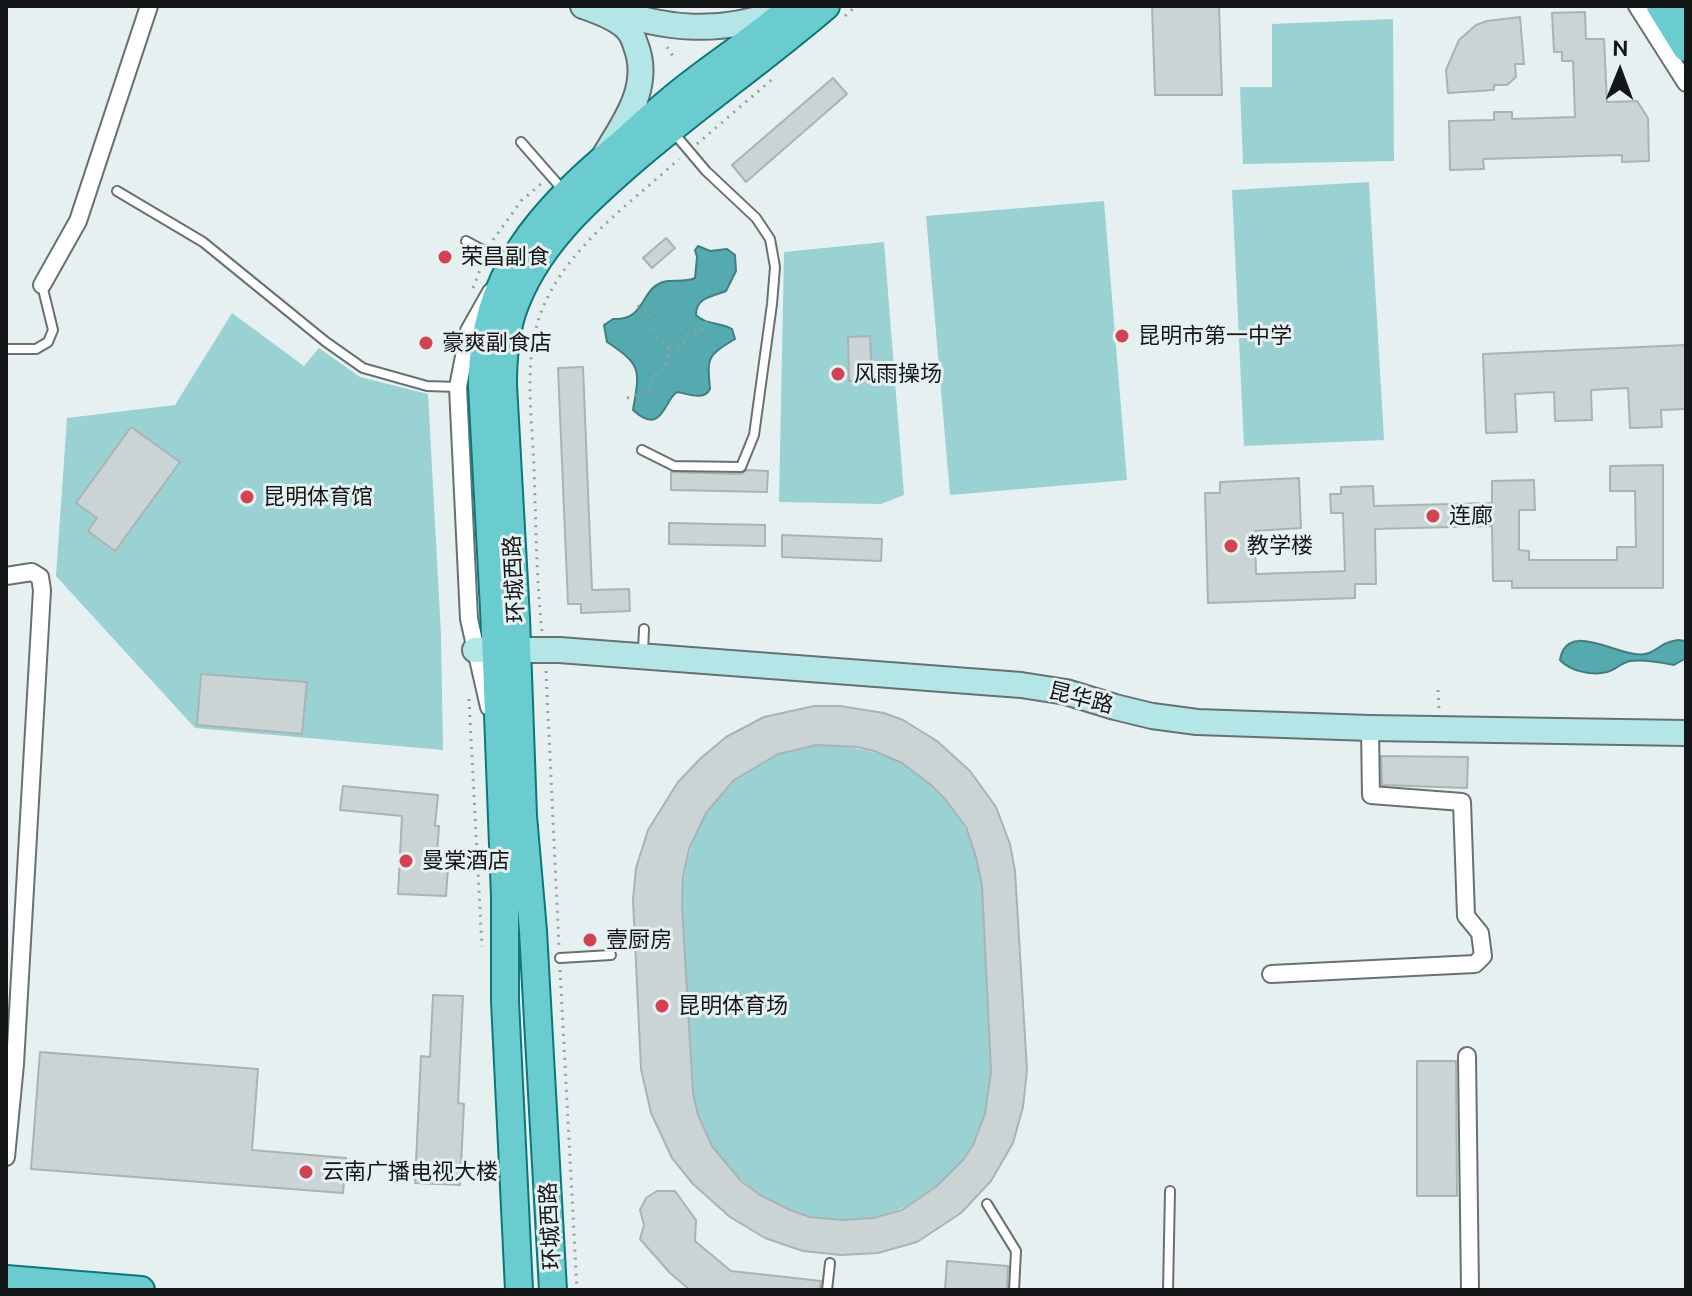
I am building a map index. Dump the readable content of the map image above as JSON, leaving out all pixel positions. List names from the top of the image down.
{
  "streets": {
    "main road": ["环城西路"],
    "street": ["昆华路"]
  },
  "crossings": [
    ["环城西路", "昆华路"]
  ],
  "places": [
    "荣昌副食",
    "昆明市第一中学",
    "豪爽副食店",
    "风雨操场",
    "昆明体育馆",
    "连廊",
    "教学楼",
    "曼棠酒店",
    "壹厨房",
    "昆明体育场",
    "云南广播电视大楼"
  ],
  "north": "top"
}
